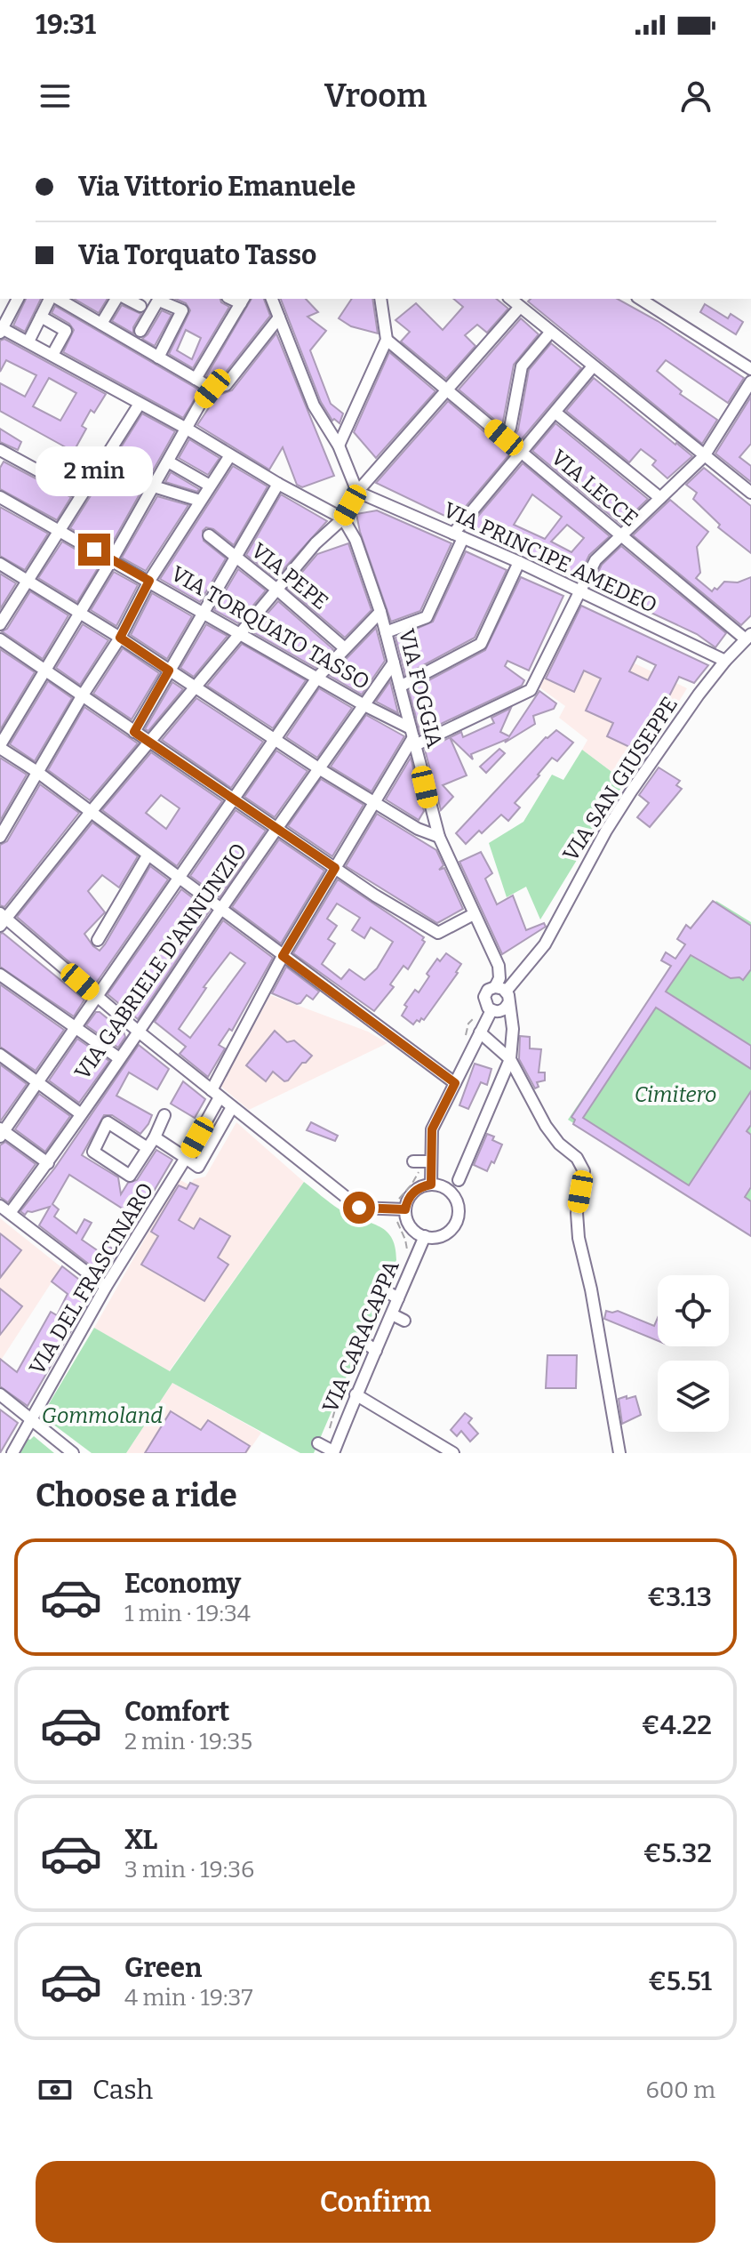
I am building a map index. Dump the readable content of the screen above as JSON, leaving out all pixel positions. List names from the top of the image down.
{
  "streets": {
    "street": [
      "VIA LECCE",
      "VIA PRINCIPE AMEDEO",
      "VIA PEPE",
      "VIA TORQUATO TASSO",
      "VIA FOGGIA",
      "VIA SAN GIUSEPPE",
      "VIA GABRIELE D'ANNUNZIO",
      "VIA DEL FRASCINARO",
      "VIA CARACAPPA"
    ]
  },
  "crossings": [
    ["VIA LECCE", "VIA SAN GIUSEPPE"],
    ["VIA PRINCIPE AMEDEO", "VIA SAN GIUSEPPE"],
    ["VIA TORQUATO TASSO", "VIA FOGGIA"],
    ["VIA TORQUATO TASSO", "VIA GABRIELE D'ANNUNZIO"],
    ["VIA TORQUATO TASSO", "VIA DEL FRASCINARO"],
    ["VIA FOGGIA", "VIA SAN GIUSEPPE"],
    ["VIA FOGGIA", "VIA GABRIELE D'ANNUNZIO"],
    ["VIA FOGGIA", "VIA DEL FRASCINARO"]
  ],
  "parks": ["Cimitero", "Gommoland"],
  "page": {
    "status": "19:31",
    "header": "Vroom",
    "banner": ["Via Vittorio Emanuele", "Via Torquato Tasso"],
    "bubble": "2 min",
    "heading": "Choose a ride",
    "list": [
      {
        "name": "Economy",
        "note": "1 min · 19:34",
        "value": "€3.13"
      },
      {
        "name": "Comfort",
        "note": "2 min · 19:35",
        "value": "€4.22"
      },
      {
        "name": "XL",
        "note": "3 min · 19:36",
        "value": "€5.32"
      },
      {
        "name": "Green",
        "note": "4 min · 19:37",
        "value": "€5.51"
      }
    ],
    "pay": ["Cash", "600 m"],
    "buttons": "Confirm"
  }
}
